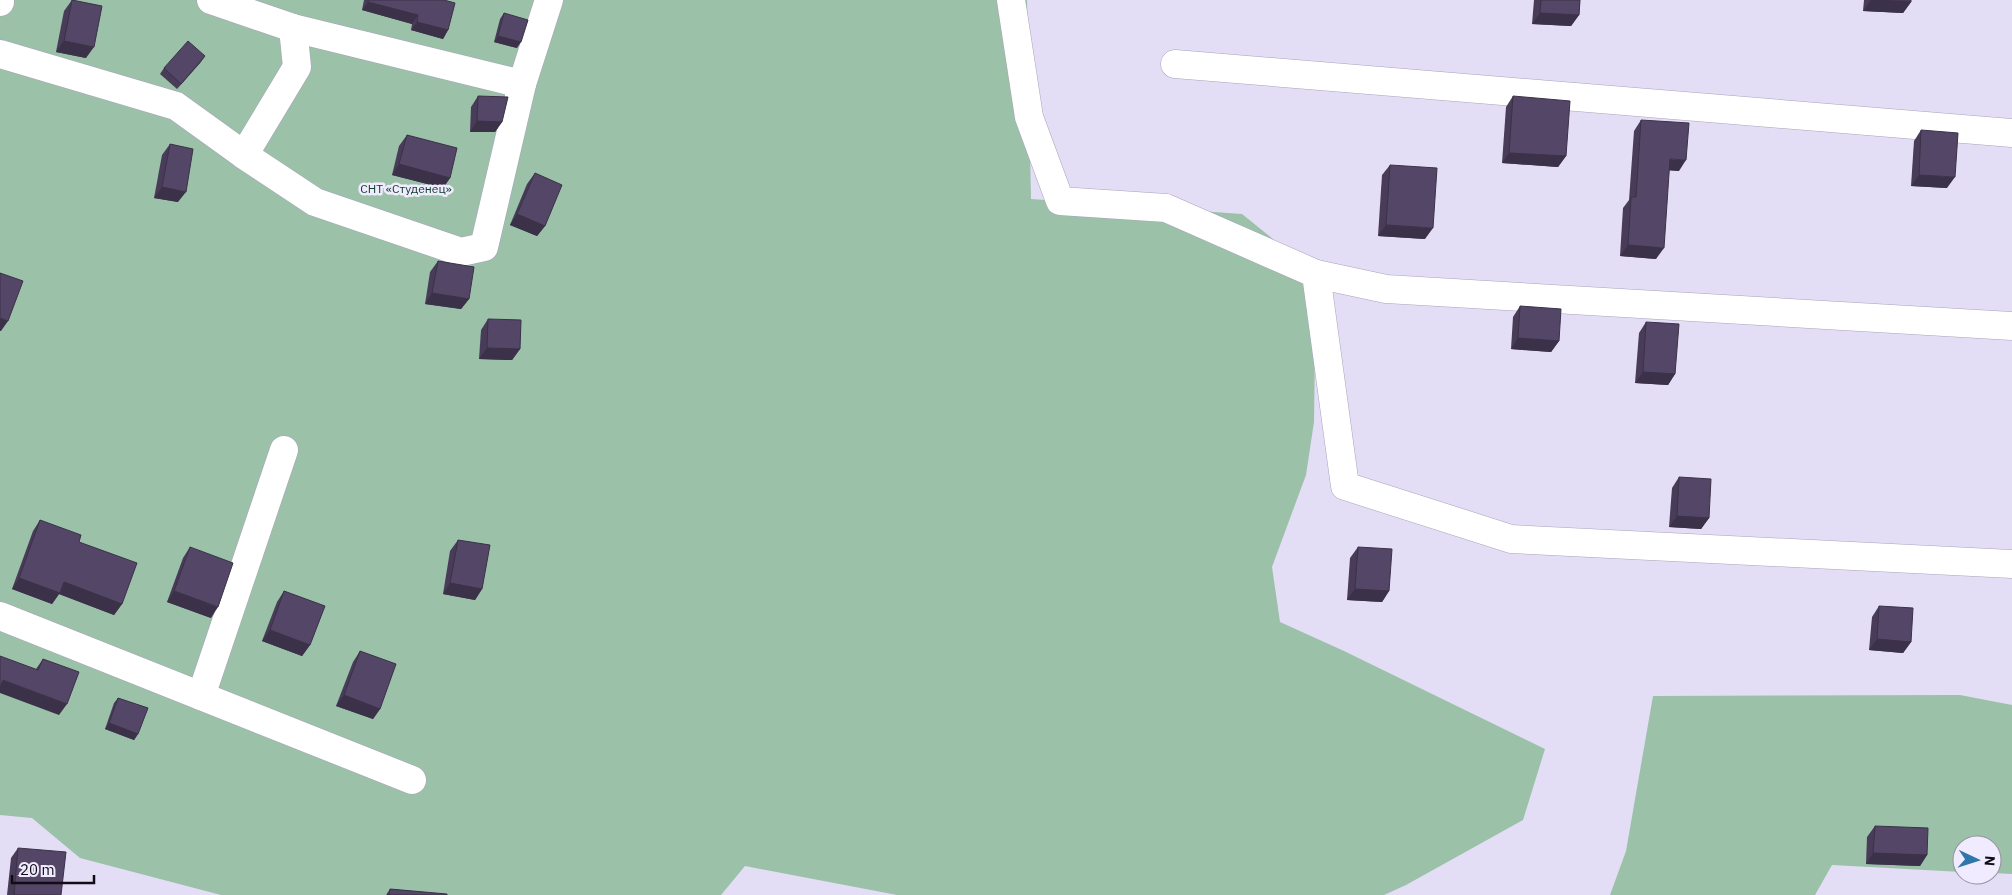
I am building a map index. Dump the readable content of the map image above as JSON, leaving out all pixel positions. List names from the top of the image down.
{
  "parks": ["СНТ «Студенец»"],
  "scale_bar": "20 m",
  "north": "right"
}
